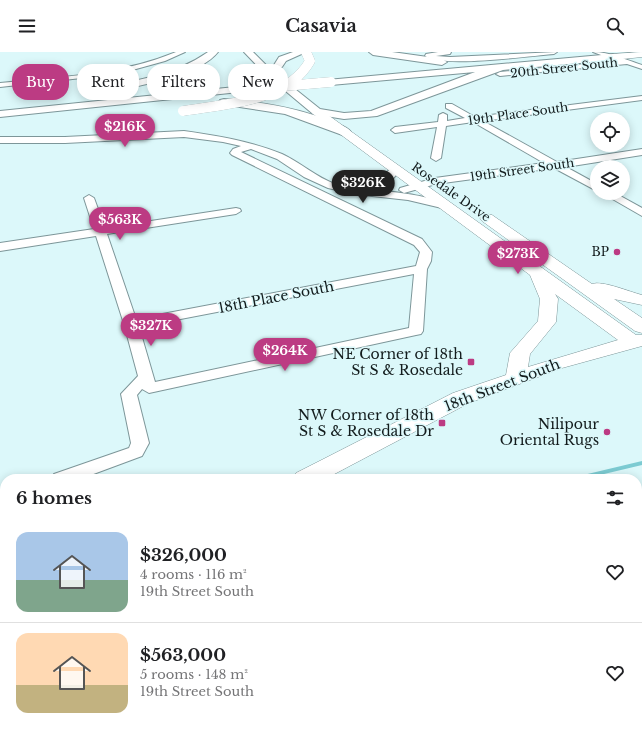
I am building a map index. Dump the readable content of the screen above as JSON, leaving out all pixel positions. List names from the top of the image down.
{
  "streets": {
    "highway": ["Rosedale Drive"],
    "main road": ["18th Street South"],
    "street": [
      "20th Street South",
      "19th Place South",
      "19th Street South",
      "18th Place South"
    ]
  },
  "crossings": [
    ["19th Street South", "Rosedale Drive"],
    ["Rosedale Drive", "18th Street South"]
  ],
  "places": {
    "other": ["BP", "Nilipour Oriental Rugs"],
    "transit": ["NE Corner of 18th St S & Rosedale", "NW Corner of 18th St S & Rosedale Dr"]
  },
  "page": {
    "header": "Casavia",
    "chip": [
      "Buy",
      "Rent",
      "Filters",
      "New"
    ],
    "price": [
      "$216K",
      "$326K",
      "$563K",
      "$273K",
      "$327K",
      "$264K"
    ],
    "heading": "6 homes",
    "list": [
      {
        "name": "$326,000",
        "note": "4 rooms · 116 m² · 19th Street South"
      },
      {
        "name": "$563,000",
        "note": "5 rooms · 148 m² · 19th Street South"
      }
    ]
  }
}
